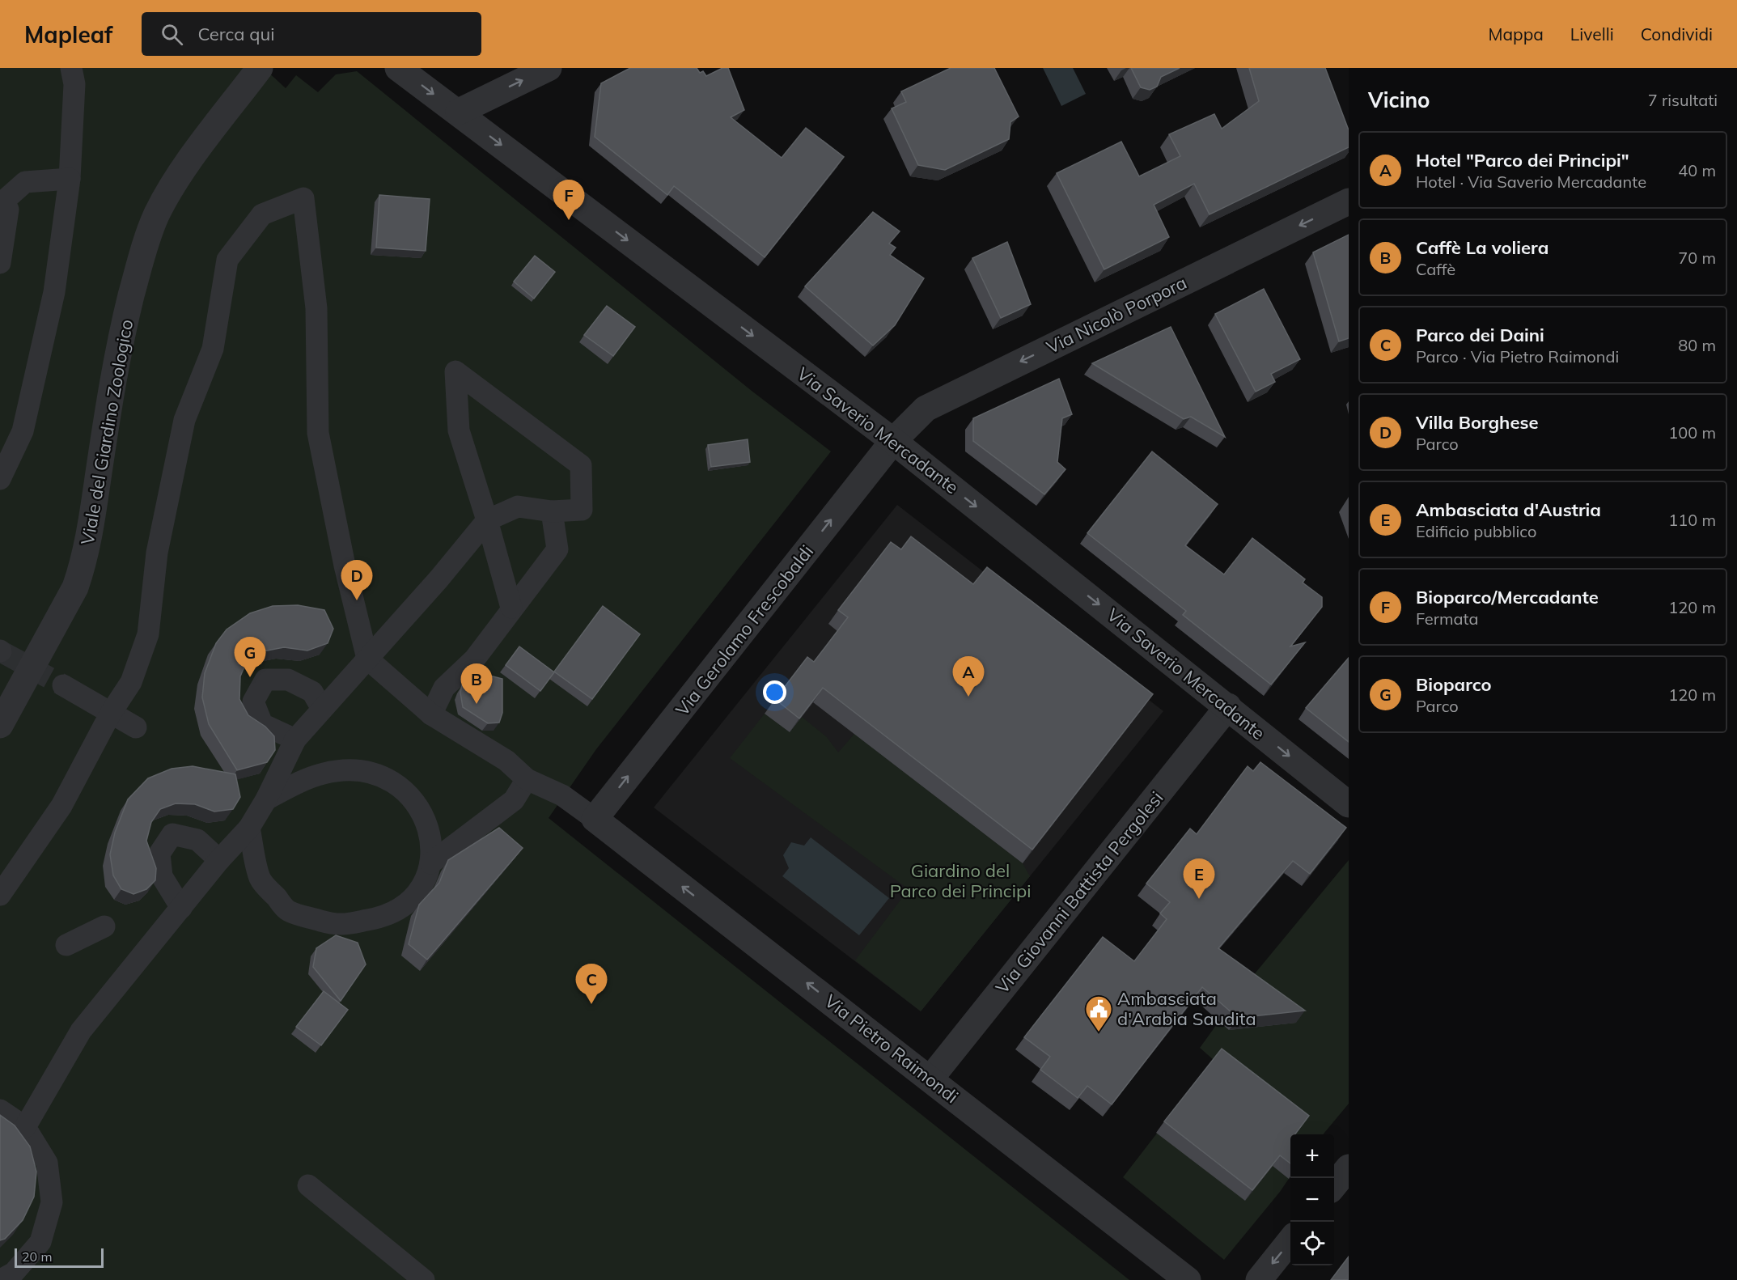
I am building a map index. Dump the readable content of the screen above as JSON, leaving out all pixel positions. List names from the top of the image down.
{
  "streets": {
    "street": [
      "Via Nicolò Porpora",
      "Via Saverio Mercadante",
      "Viale del Giardino Zoologico",
      "Via Gerolamo Frescobaldi",
      "Via Giovanni Battista Pergolesi",
      "Via Pietro Raimondi"
    ]
  },
  "crossings": [
    ["Via Nicolò Porpora", "Via Saverio Mercadante"],
    ["Via Nicolò Porpora", "Via Gerolamo Frescobaldi"],
    ["Via Saverio Mercadante", "Via Gerolamo Frescobaldi"],
    ["Via Saverio Mercadante", "Via Giovanni Battista Pergolesi"],
    ["Via Gerolamo Frescobaldi", "Via Pietro Raimondi"],
    ["Via Giovanni Battista Pergolesi", "Via Pietro Raimondi"]
  ],
  "one_way": [
    "Via Nicolò Porpora",
    "Via Saverio Mercadante",
    "Via Gerolamo Frescobaldi",
    "Via Pietro Raimondi"
  ],
  "parks": ["Giardino del Parco dei Principi"],
  "places": {
    "public building": ["Ambasciata d'Arabia Saudita"]
  },
  "scale_bar": "20 m",
  "page": {
    "header": "Mapleaf",
    "search": "Cerca qui",
    "nav": ["Mappa", "Livelli", "Condividi"],
    "heading": ["Vicino", "7 risultati"],
    "list": [
      {
        "mark": "A",
        "name": "Hotel \"Parco dei Principi\"",
        "note": "Hotel · Via Saverio Mercadante",
        "value": "40 m"
      },
      {
        "mark": "B",
        "name": "Caffè La voliera",
        "note": "Caffè",
        "value": "70 m"
      },
      {
        "mark": "C",
        "name": "Parco dei Daini",
        "note": "Parco · Via Pietro Raimondi",
        "value": "80 m"
      },
      {
        "mark": "D",
        "name": "Villa Borghese",
        "note": "Parco",
        "value": "100 m"
      },
      {
        "mark": "E",
        "name": "Ambasciata d'Austria",
        "note": "Edificio pubblico",
        "value": "110 m"
      },
      {
        "mark": "F",
        "name": "Bioparco/Mercadante",
        "note": "Fermata",
        "value": "120 m"
      },
      {
        "mark": "G",
        "name": "Bioparco",
        "note": "Parco",
        "value": "120 m"
      }
    ],
    "pins": [
      "F",
      "D",
      "G",
      "A",
      "B",
      "E",
      "C"
    ],
    "map_buttons": ["+", "−"],
    "scale": "20 m"
  }
}
